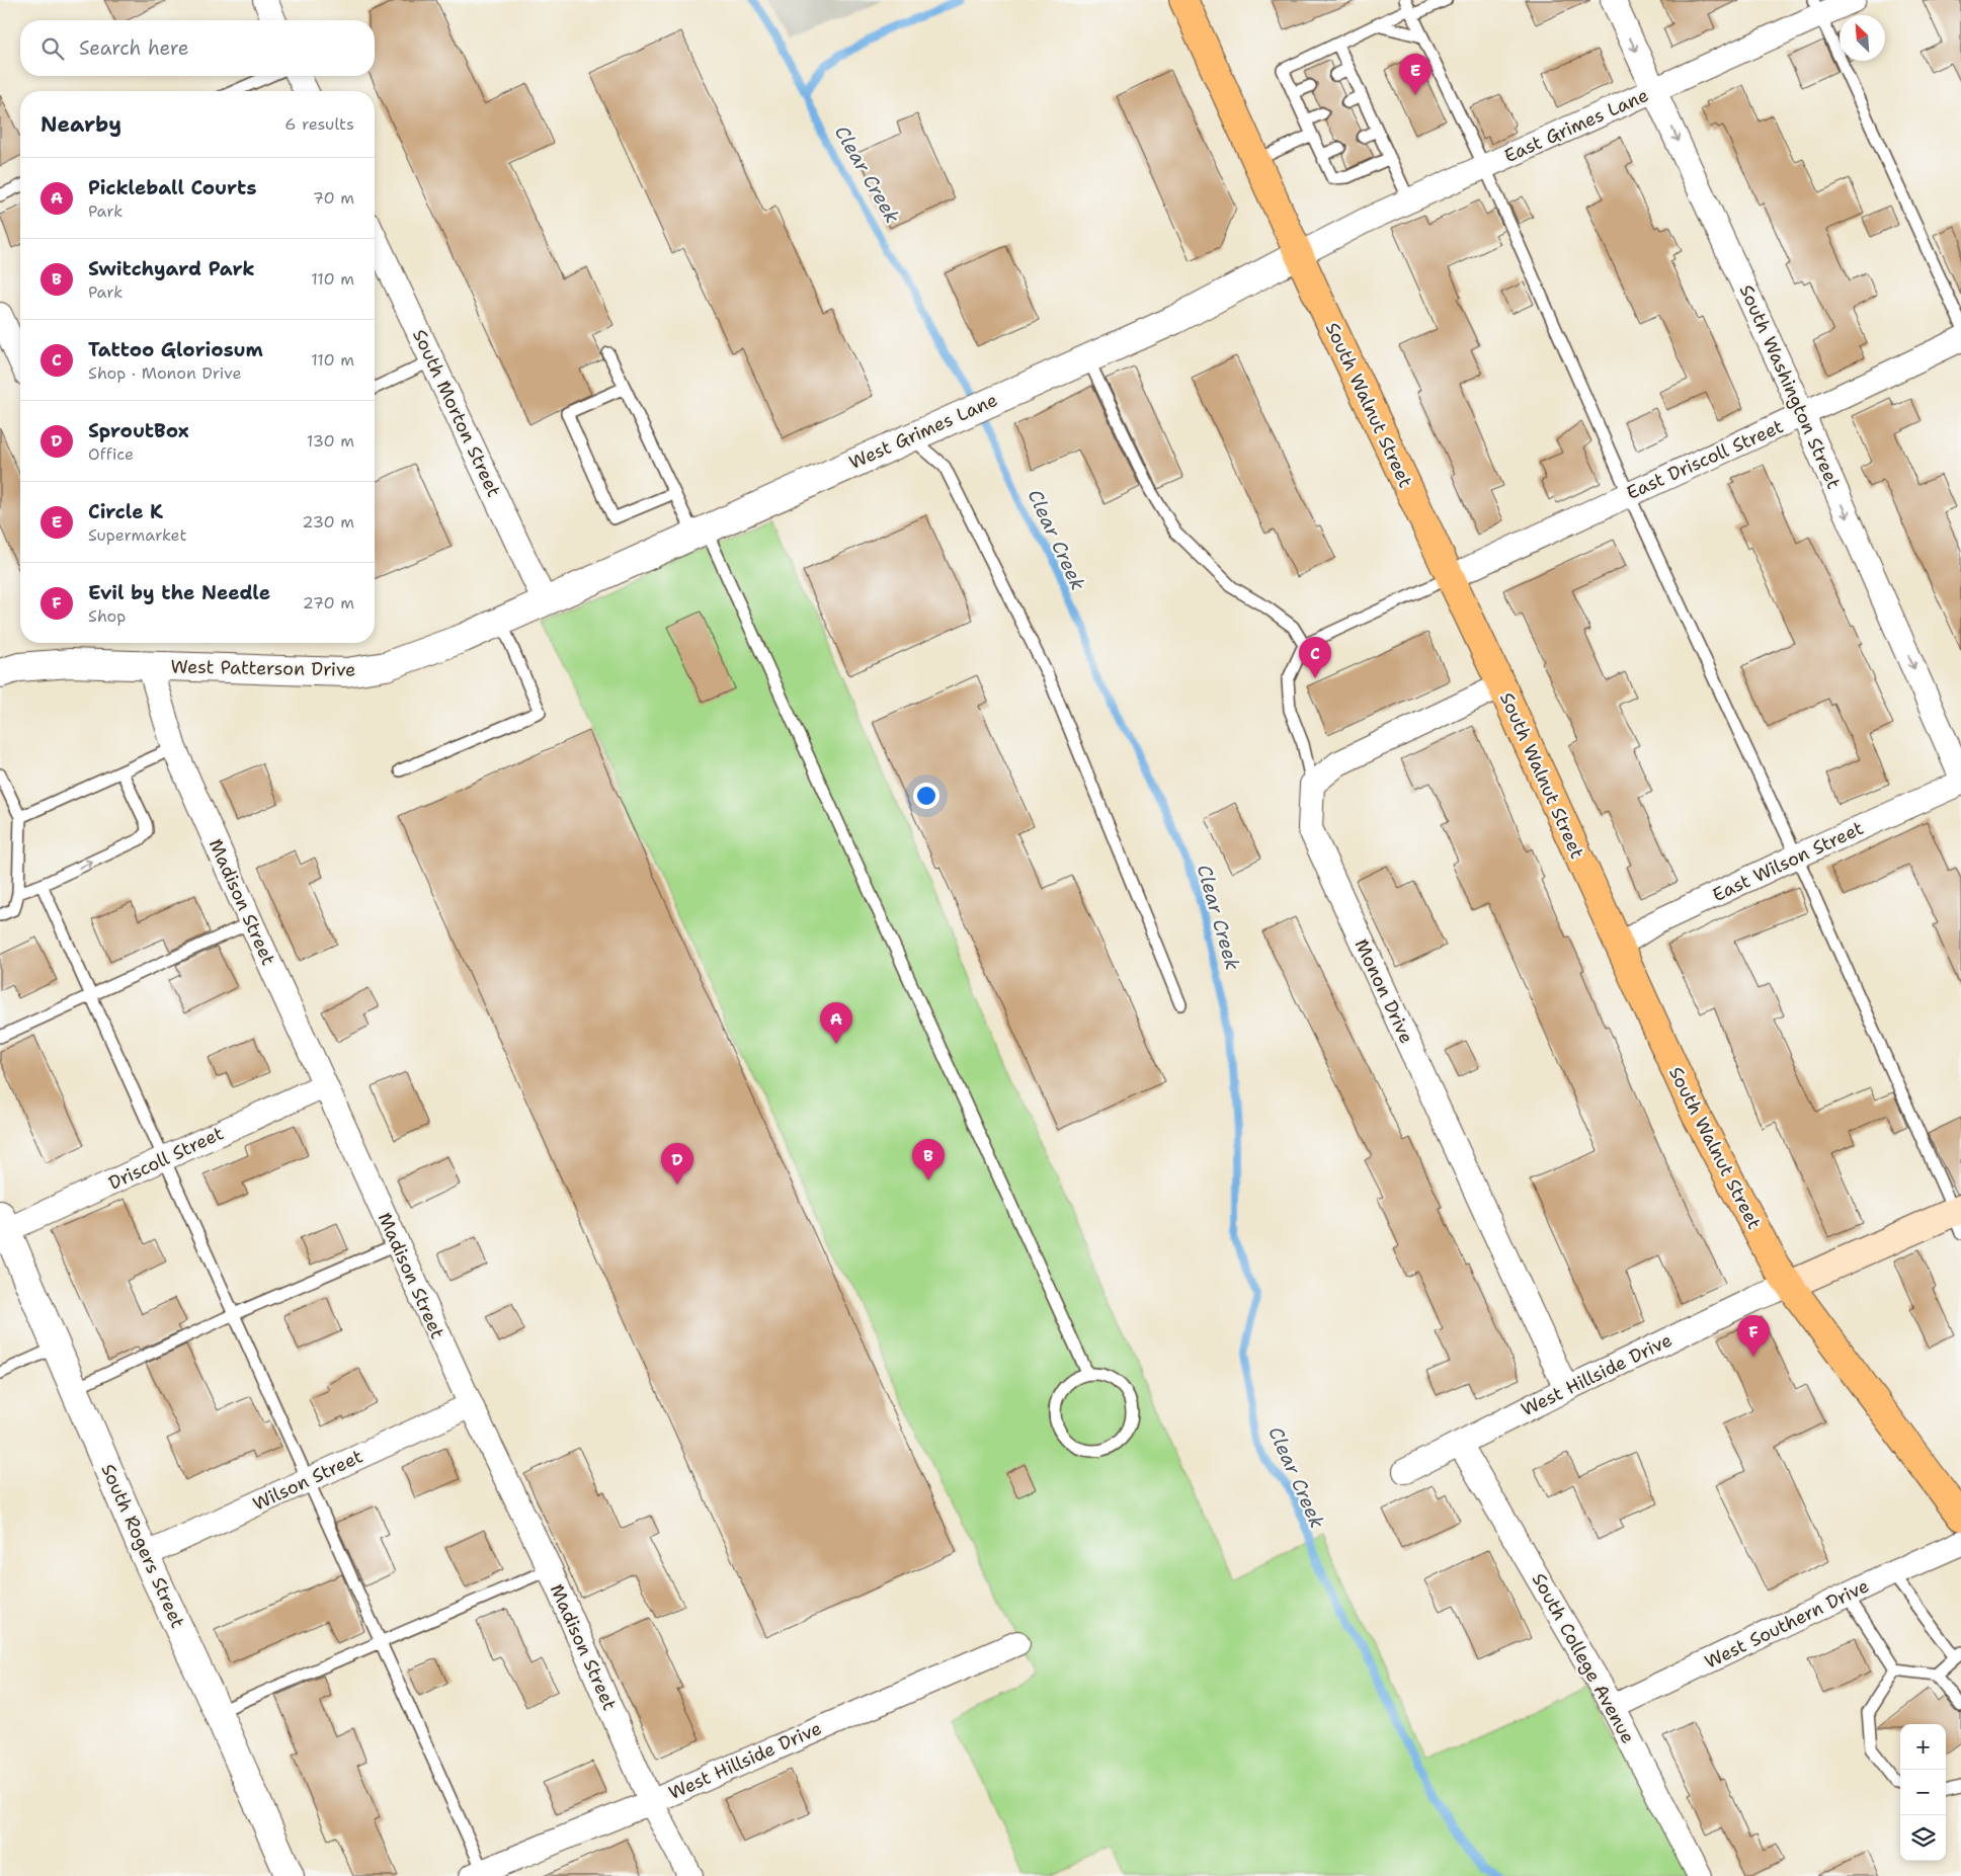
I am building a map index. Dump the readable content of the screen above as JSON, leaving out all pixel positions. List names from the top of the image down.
{
  "streets": {
    "main road": ["South Walnut Street"],
    "street": [
      "East Grimes Lane",
      "South Washington Street",
      "South Morton Street",
      "West Grimes Lane",
      "East Driscoll Street",
      "West Patterson Drive",
      "East Wilson Street",
      "Madison Street",
      "Monon Drive",
      "Driscoll Street",
      "West Hillside Drive",
      "Wilson Street",
      "South Rogers Street",
      "West Southern Drive",
      "South College Avenue"
    ]
  },
  "crossings": [
    ["East Grimes Lane", "South Washington Street"],
    ["East Grimes Lane", "South Walnut Street"],
    ["East Grimes Lane", "West Grimes Lane"],
    ["South Washington Street", "East Driscoll Street"],
    ["South Walnut Street", "West Grimes Lane"],
    ["South Walnut Street", "East Driscoll Street"],
    ["South Walnut Street", "East Wilson Street"],
    ["South Walnut Street", "West Hillside Drive"],
    ["South Morton Street", "West Grimes Lane"],
    ["South Morton Street", "West Patterson Drive"],
    ["West Grimes Lane", "West Patterson Drive"],
    ["West Patterson Drive", "Madison Street"],
    ["Madison Street", "Driscoll Street"],
    ["Madison Street", "West Hillside Drive"],
    ["Madison Street", "Wilson Street"],
    ["Monon Drive", "West Hillside Drive"],
    ["Driscoll Street", "South Rogers Street"],
    ["West Hillside Drive", "South College Avenue"],
    ["Wilson Street", "South Rogers Street"],
    ["West Southern Drive", "South College Avenue"]
  ],
  "one_way": ["South Washington Street"],
  "water": ["Clear Creek"],
  "north": "top left",
  "page": {
    "search": "Search here",
    "pins": [
      "E",
      "C",
      "A",
      "B",
      "D",
      "F"
    ],
    "heading": ["Nearby", "6 results"],
    "list": [
      {
        "mark": "A",
        "name": "Pickleball Courts",
        "note": "Park",
        "value": "70 m"
      },
      {
        "mark": "B",
        "name": "Switchyard Park",
        "note": "Park",
        "value": "110 m"
      },
      {
        "mark": "C",
        "name": "Tattoo Gloriosum",
        "note": "Shop · Monon Drive",
        "value": "110 m"
      },
      {
        "mark": "D",
        "name": "SproutBox",
        "note": "Office",
        "value": "130 m"
      },
      {
        "mark": "E",
        "name": "Circle K",
        "note": "Supermarket",
        "value": "230 m"
      },
      {
        "mark": "F",
        "name": "Evil by the Needle",
        "note": "Shop",
        "value": "270 m"
      }
    ],
    "map_buttons": ["+", "−"]
  }
}
